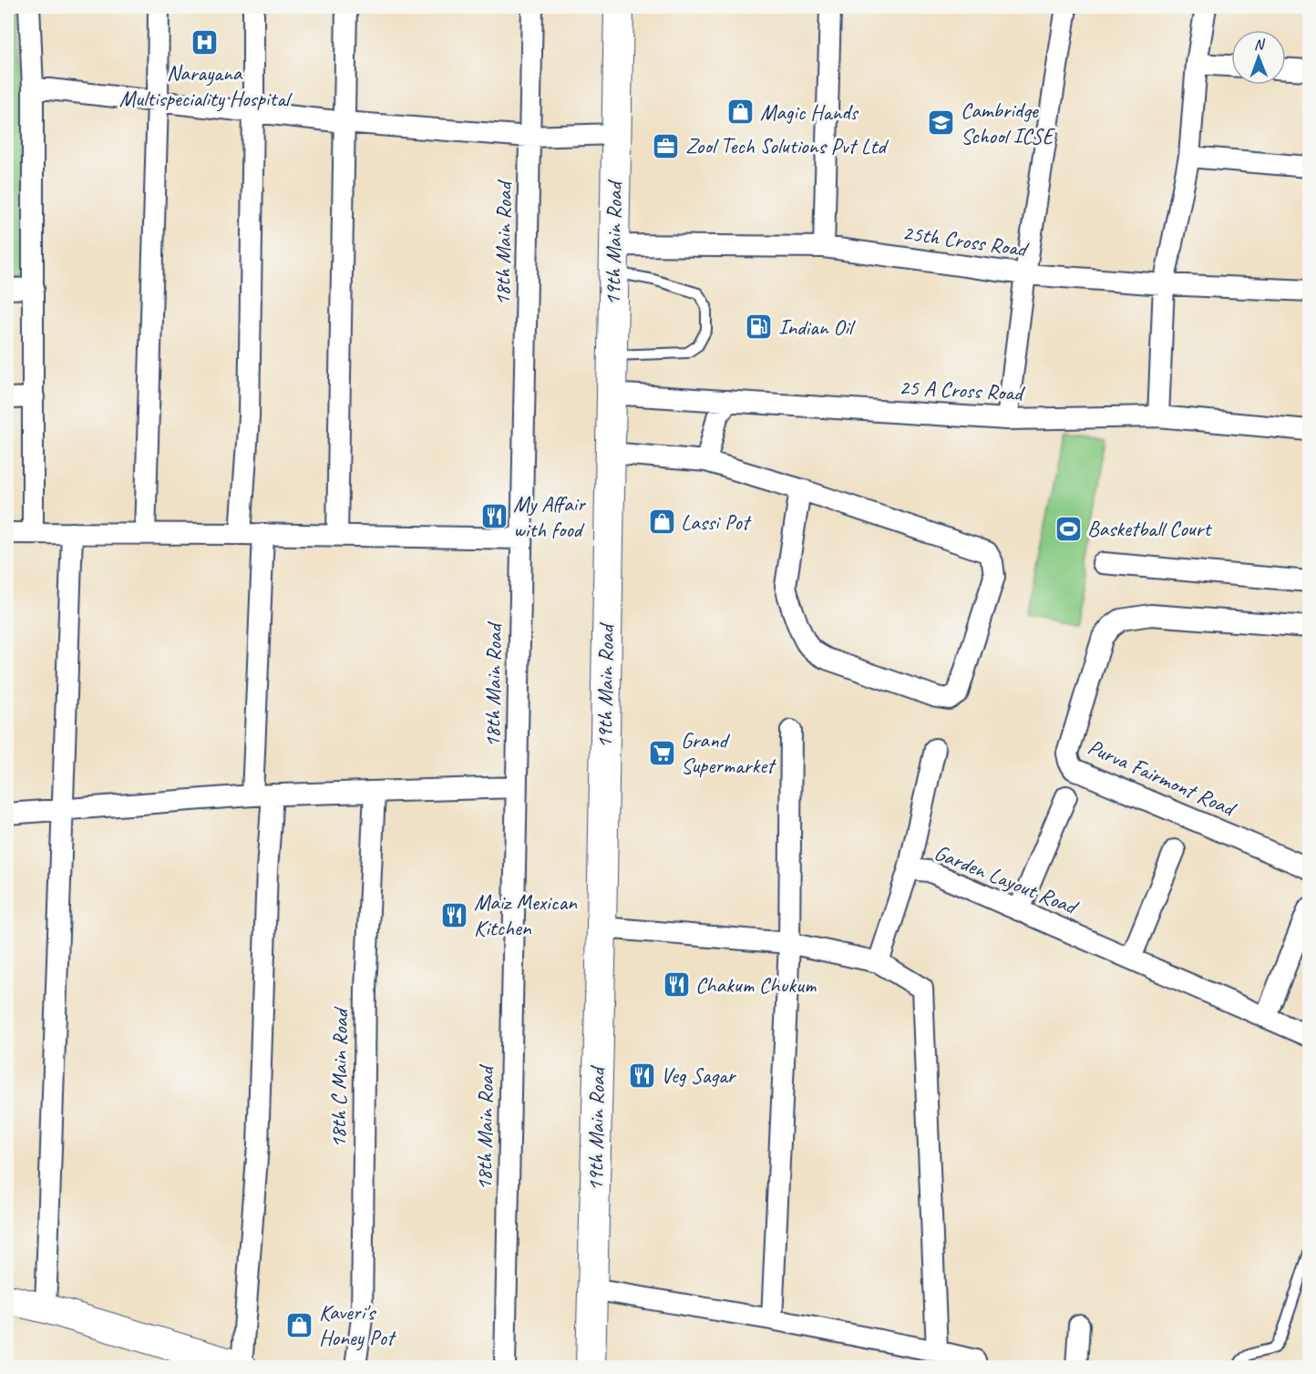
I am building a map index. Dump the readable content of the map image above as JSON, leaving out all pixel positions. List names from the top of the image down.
{
  "streets": {
    "main road": ["19th Main Road"],
    "street": [
      "25th Cross Road",
      "18th Main Road",
      "25 A Cross Road",
      "Purva Fairmont Road",
      "Garden Layout Road",
      "18th C Main Road"
    ]
  },
  "crossings": [
    ["25th Cross Road", "19th Main Road"],
    ["19th Main Road", "25 A Cross Road"]
  ],
  "places": {
    "hospital": ["Narayana Multispeciality Hospital"],
    "shop": ["Magic Hands", "Lassi Pot", "Kaveri's Honey Pot"],
    "school or university": ["Cambridge School ICSE"],
    "office": ["Zool Tech Solutions Pvt Ltd"],
    "fuel station": ["Indian Oil"],
    "restaurant": [
      "My Affair with food",
      "Maiz Mexican Kitchen",
      "Chakum Chukum",
      "Veg Sagar"
    ],
    "sports": ["Basketball Court"],
    "supermarket": ["Grand Supermarket"]
  },
  "north": "top"
}
